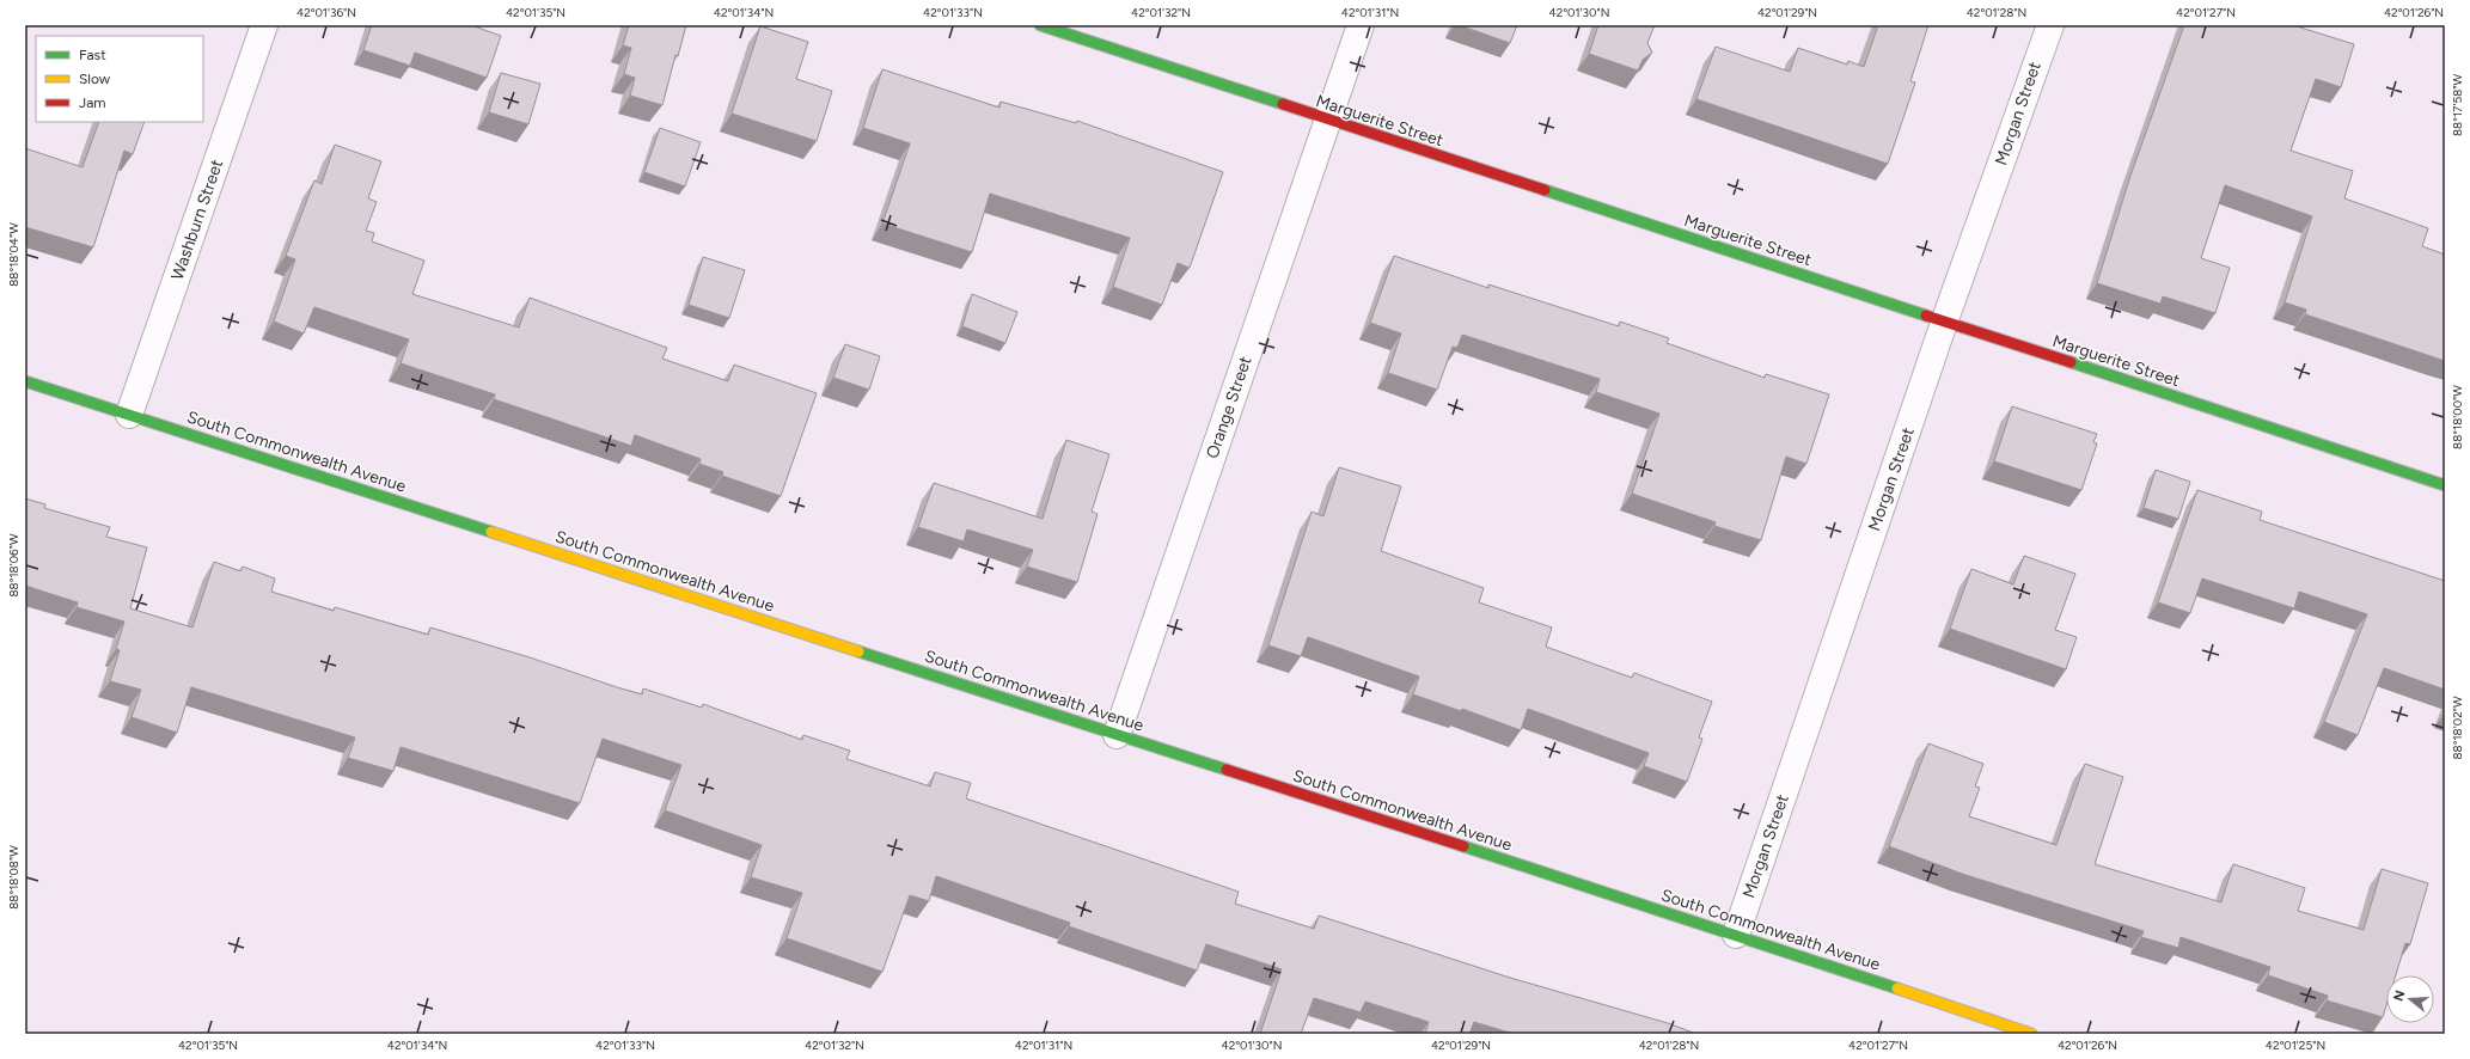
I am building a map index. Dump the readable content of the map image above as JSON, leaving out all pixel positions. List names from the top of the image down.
{
  "streets": {
    "street": [
      "Morgan Street",
      "Marguerite Street",
      "Washburn Street",
      "Orange Street",
      "South Commonwealth Avenue"
    ]
  },
  "crossings": [
    ["Morgan Street", "Marguerite Street"],
    ["Morgan Street", "South Commonwealth Avenue"],
    ["Marguerite Street", "Orange Street"],
    ["Washburn Street", "South Commonwealth Avenue"],
    ["Orange Street", "South Commonwealth Avenue"]
  ],
  "legend": ["Fast", "Slow", "Jam"],
  "north": "left",
  "coordinates": [
    "42°01'36\"N",
    "42°01'35\"N",
    "42°01'34\"N",
    "42°01'33\"N",
    "42°01'32\"N",
    "42°01'31\"N",
    "42°01'30\"N",
    "42°01'29\"N",
    "42°01'28\"N",
    "42°01'27\"N",
    "42°01'26\"N",
    "88°17'58\"W",
    "88°18'04\"W",
    "88°18'00\"W",
    "88°18'06\"W",
    "88°18'02\"W",
    "88°18'08\"W",
    "42°01'25\"N"
  ]
}
